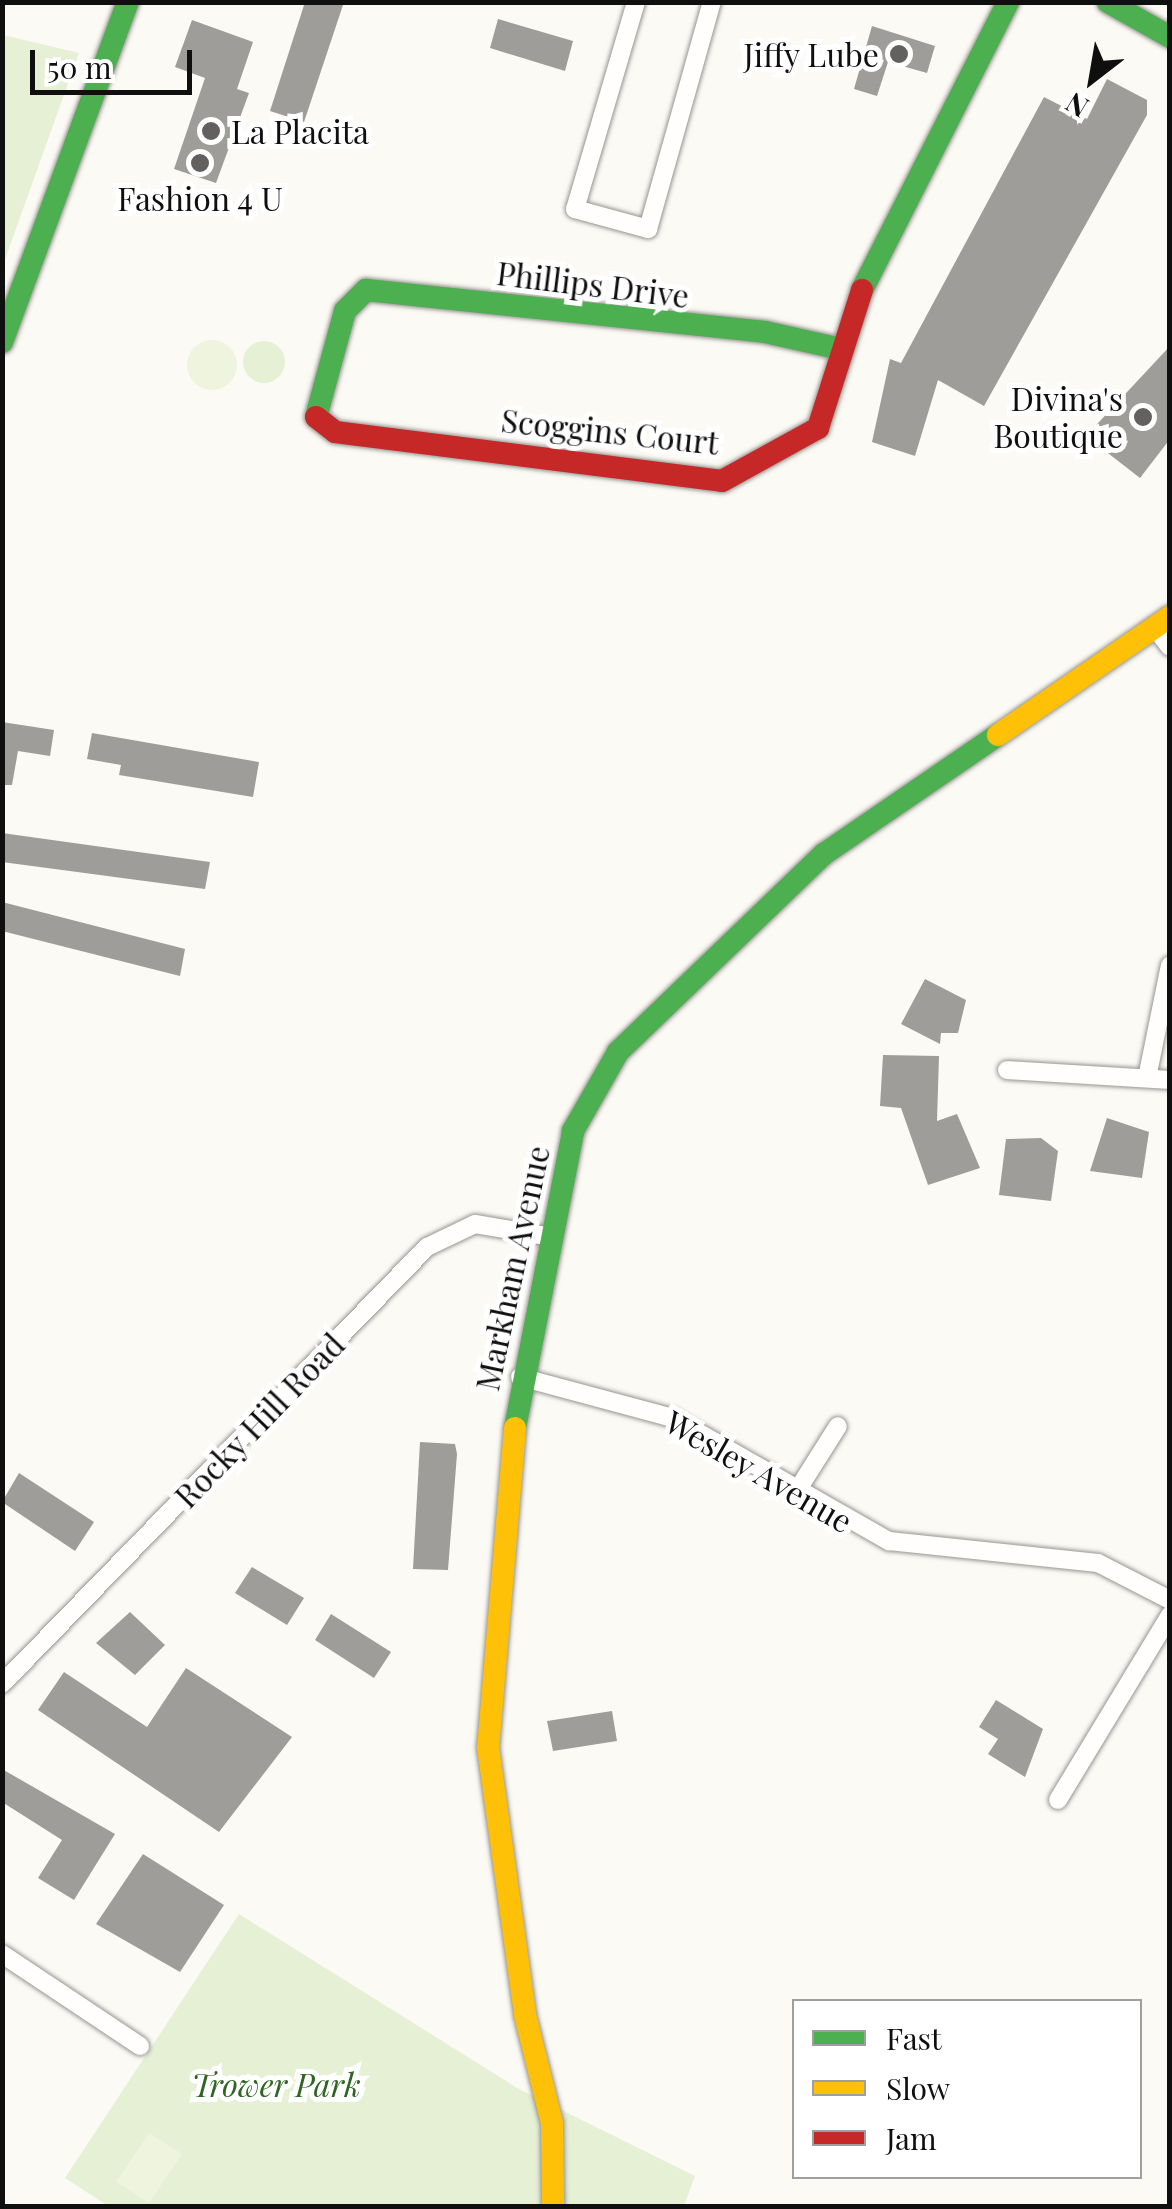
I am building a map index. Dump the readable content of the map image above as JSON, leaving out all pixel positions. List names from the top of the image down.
{
  "streets": {
    "street": [
      "Phillips Drive",
      "Scoggins Court",
      "Markham Avenue",
      "Rocky Hill Road",
      "Wesley Avenue"
    ]
  },
  "crossings": [
    ["Phillips Drive", "Scoggins Court"],
    ["Markham Avenue", "Rocky Hill Road"],
    ["Markham Avenue", "Wesley Avenue"]
  ],
  "parks": ["Trower Park"],
  "places": [
    "Jiffy Lube",
    "La Placita",
    "Fashion 4 U",
    "Divina's Boutique"
  ],
  "legend": ["Fast", "Slow", "Jam"],
  "scale_bar": "50 m",
  "north": "bottom left"
}
